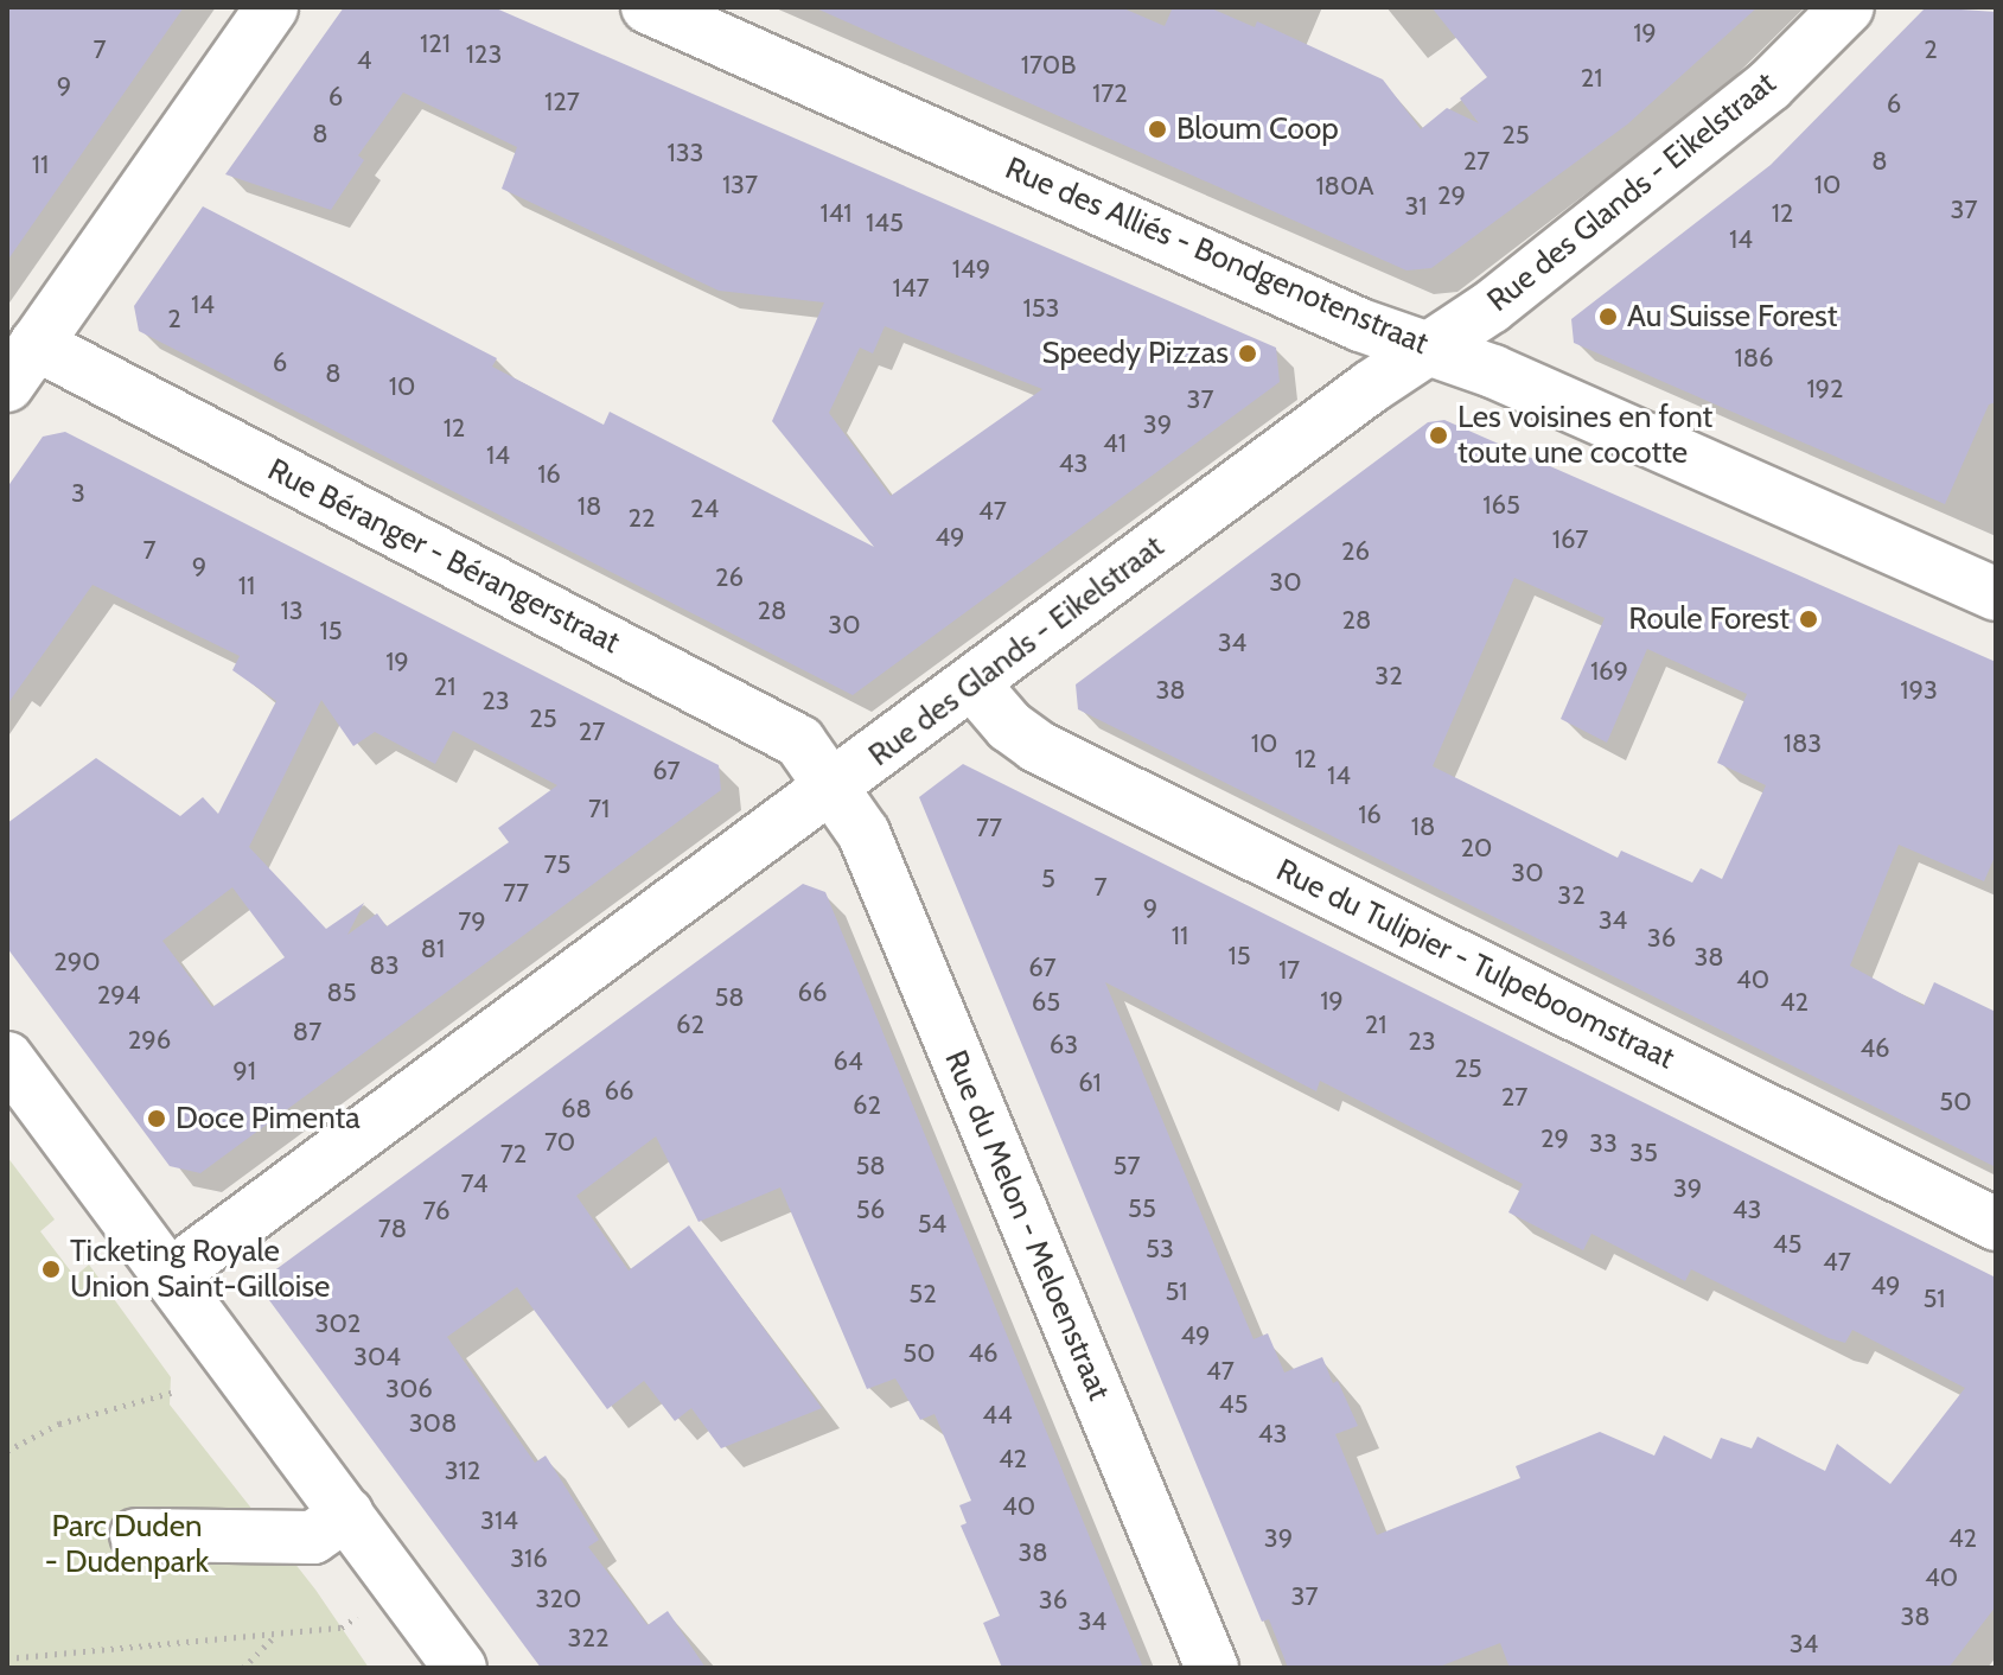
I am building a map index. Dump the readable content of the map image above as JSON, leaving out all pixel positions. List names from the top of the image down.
{
  "streets": {
    "street": [
      "Rue des Glands - Eikelstraat",
      "Rue des Alliés - Bondgenotenstraat",
      "Rue Béranger - Bérangerstraat",
      "Rue du Tulipier - Tulpeboomstraat",
      "Rue du Melon - Meloenstraat"
    ]
  },
  "crossings": [
    ["Rue des Glands - Eikelstraat", "Rue des Alliés - Bondgenotenstraat"],
    ["Rue des Glands - Eikelstraat", "Rue Béranger - Bérangerstraat"],
    ["Rue des Glands - Eikelstraat", "Rue du Tulipier - Tulpeboomstraat"],
    ["Rue des Glands - Eikelstraat", "Rue du Melon - Meloenstraat"],
    ["Rue Béranger - Bérangerstraat", "Rue du Melon - Meloenstraat"]
  ],
  "parks": ["Parc Duden - Dudenpark"],
  "places": [
    "Bloum Coop",
    "Au Suisse Forest",
    "Speedy Pizzas",
    "Les voisines en font toute une cocotte",
    "Roule Forest",
    "Doce Pimenta",
    "Ticketing Royale Union Saint-Gilloise"
  ],
  "house_numbers": [
    "19",
    "121",
    "7",
    "2",
    "123",
    "4",
    "170B",
    "21",
    "9",
    "172",
    "6",
    "127",
    "6",
    "8",
    "25",
    "133",
    "27",
    "8",
    "11",
    "137",
    "10",
    "180A",
    "29",
    "31",
    "37",
    "141",
    "12",
    "145",
    "14",
    "149",
    "147",
    "14",
    "153",
    "2",
    "186",
    "6",
    "8",
    "10",
    "192",
    "37",
    "39",
    "12",
    "41",
    "14",
    "43",
    "16",
    "3",
    "165",
    "18",
    "24",
    "47",
    "22",
    "49",
    "167",
    "7",
    "26",
    "9",
    "26",
    "30",
    "11",
    "13",
    "28",
    "28",
    "30",
    "15",
    "34",
    "19",
    "169",
    "32",
    "21",
    "38",
    "193",
    "23",
    "25",
    "27",
    "10",
    "183",
    "12",
    "67",
    "14",
    "71",
    "16",
    "18",
    "77",
    "20",
    "75",
    "30",
    "5",
    "7",
    "77",
    "32",
    "9",
    "34",
    "79",
    "11",
    "36",
    "81",
    "15",
    "38",
    "290",
    "83",
    "67",
    "17",
    "40",
    "85",
    "66",
    "294",
    "58",
    "19",
    "65",
    "42",
    "62",
    "21",
    "87",
    "296",
    "23",
    "63",
    "46",
    "64",
    "25",
    "91",
    "61",
    "66",
    "27",
    "50",
    "62",
    "68",
    "29",
    "70",
    "33",
    "35",
    "72",
    "58",
    "57",
    "74",
    "39",
    "55",
    "56",
    "43",
    "76",
    "54",
    "78",
    "45",
    "53",
    "47",
    "49",
    "51",
    "52",
    "51",
    "302",
    "49",
    "50",
    "46",
    "304",
    "47",
    "306",
    "45",
    "44",
    "308",
    "43",
    "42",
    "312",
    "40",
    "314",
    "39",
    "42",
    "38",
    "316",
    "40",
    "37",
    "320",
    "36",
    "38",
    "34",
    "322",
    "34"
  ]
}
